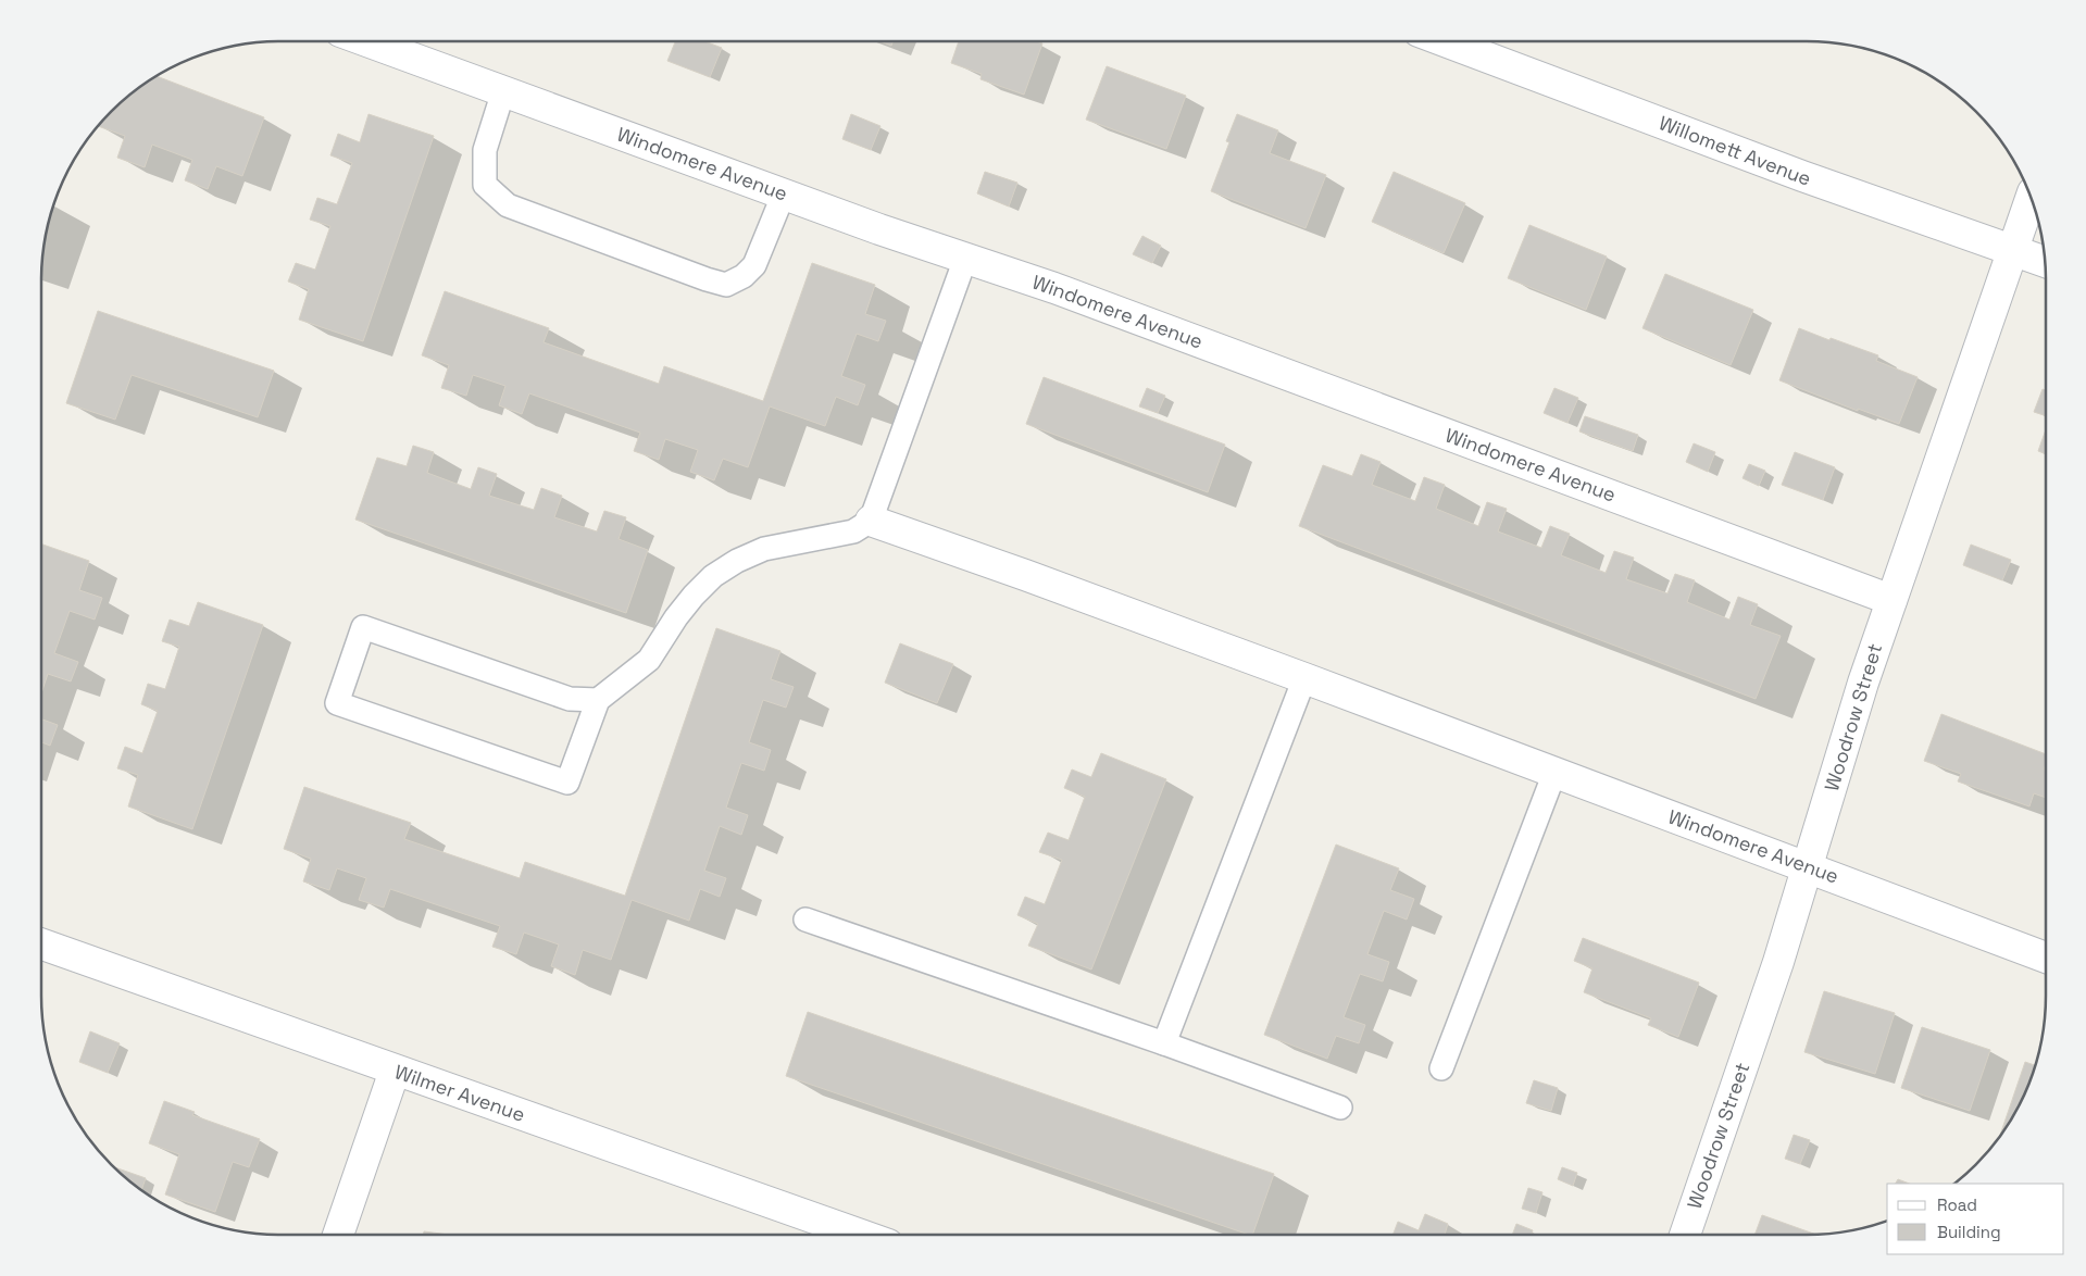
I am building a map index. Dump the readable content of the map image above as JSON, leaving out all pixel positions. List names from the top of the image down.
{
  "streets": {
    "street": [
      "Willomett Avenue",
      "Windomere Avenue",
      "Woodrow Street",
      "Wilmer Avenue"
    ]
  },
  "crossings": [
    ["Willomett Avenue", "Woodrow Street"],
    ["Windomere Avenue", "Woodrow Street"]
  ],
  "legend": ["Road", "Building"]
}
